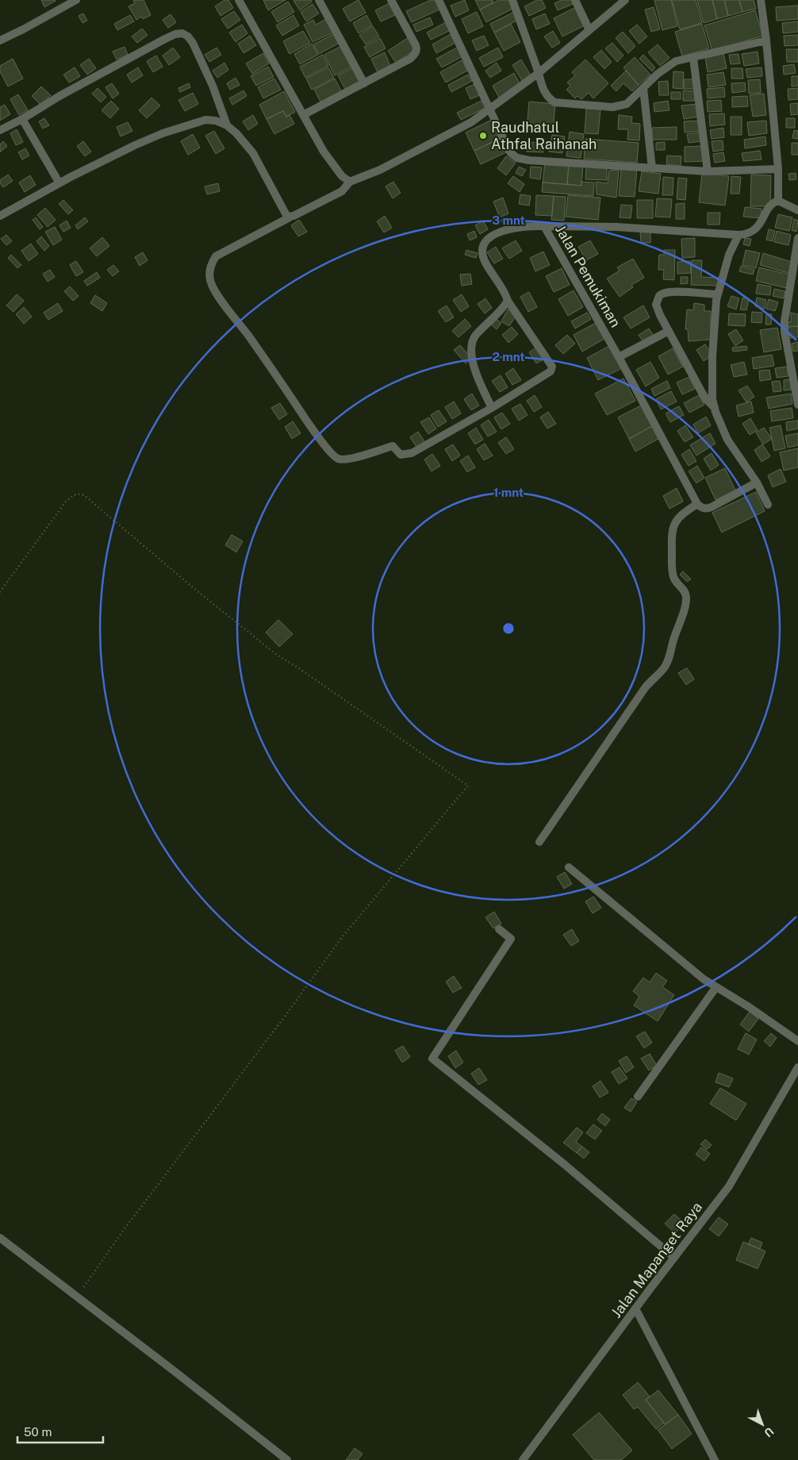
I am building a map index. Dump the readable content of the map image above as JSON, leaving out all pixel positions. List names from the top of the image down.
{
  "streets": {
    "street": ["Jalan Pemukiman", "Jalan Mapanget Raya"]
  },
  "places": ["Raudhatul Athfal Raihanah"],
  "scale_bar": "50 m",
  "north": "bottom right",
  "rings": ["3 mnt", "2 mnt", "1 mnt"]
}
